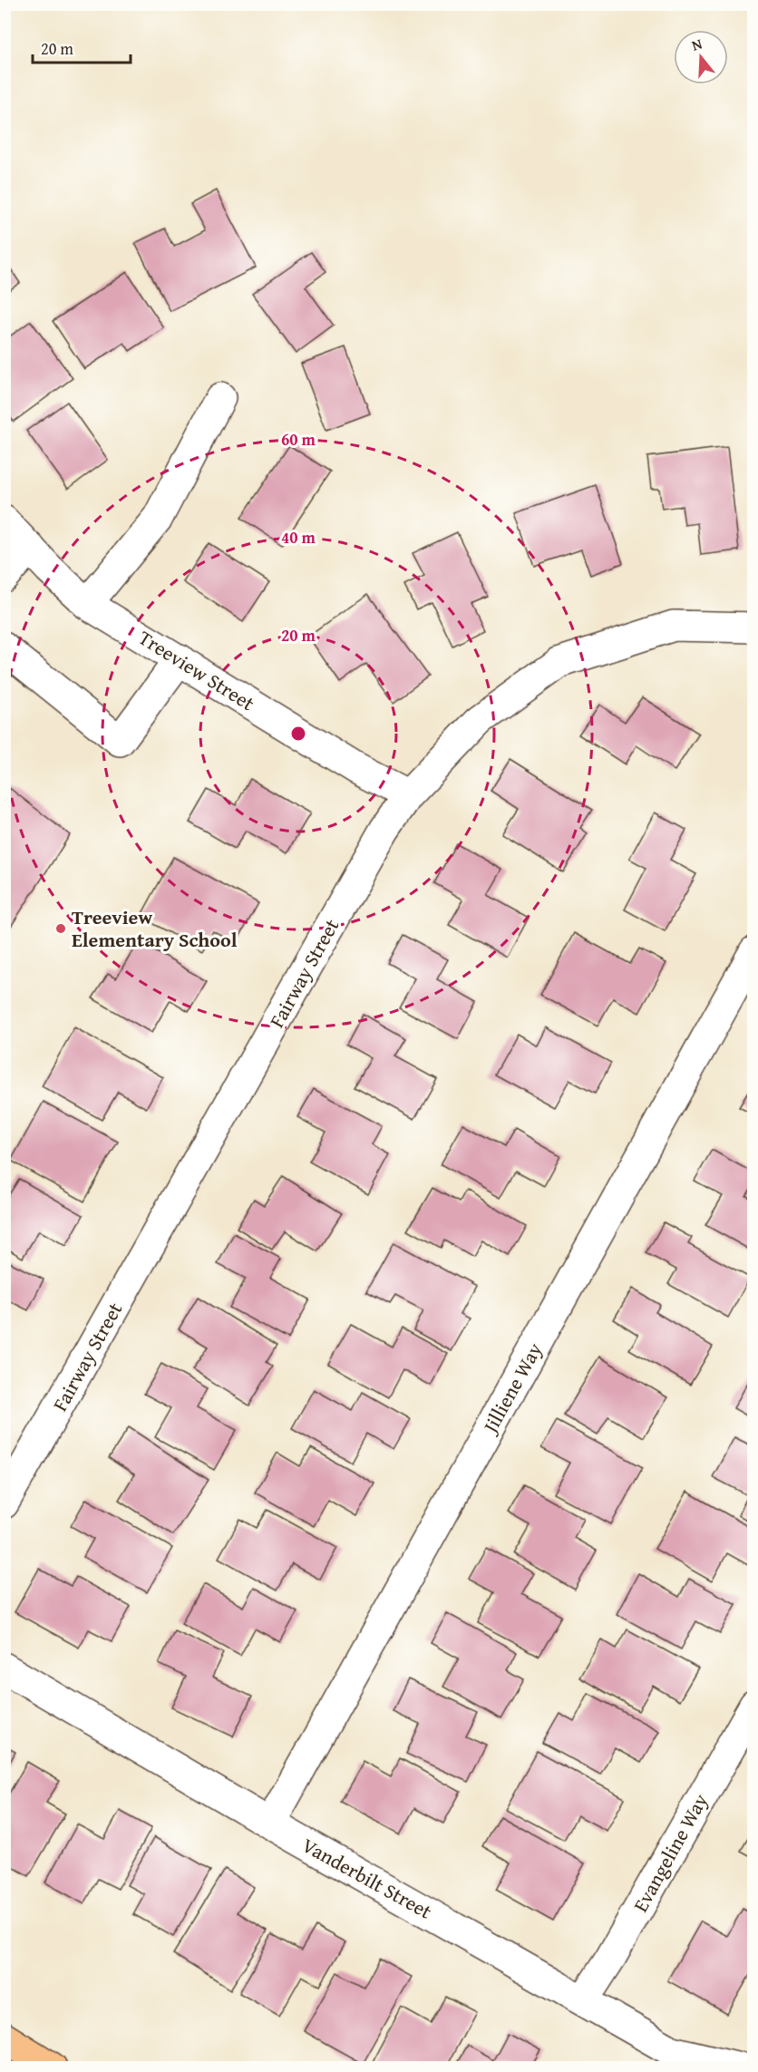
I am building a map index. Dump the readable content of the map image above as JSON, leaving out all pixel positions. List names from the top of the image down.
{
  "streets": {
    "street": [
      "Treeview Street",
      "Fairway Street",
      "Jilliene Way",
      "Evangeline Way",
      "Vanderbilt Street"
    ]
  },
  "crossings": [
    ["Treeview Street", "Fairway Street"],
    ["Jilliene Way", "Vanderbilt Street"],
    ["Evangeline Way", "Vanderbilt Street"]
  ],
  "places": ["Treeview Elementary School"],
  "scale_bar": "20 m",
  "north": "top",
  "rings": ["60 m", "40 m", "20 m"]
}
